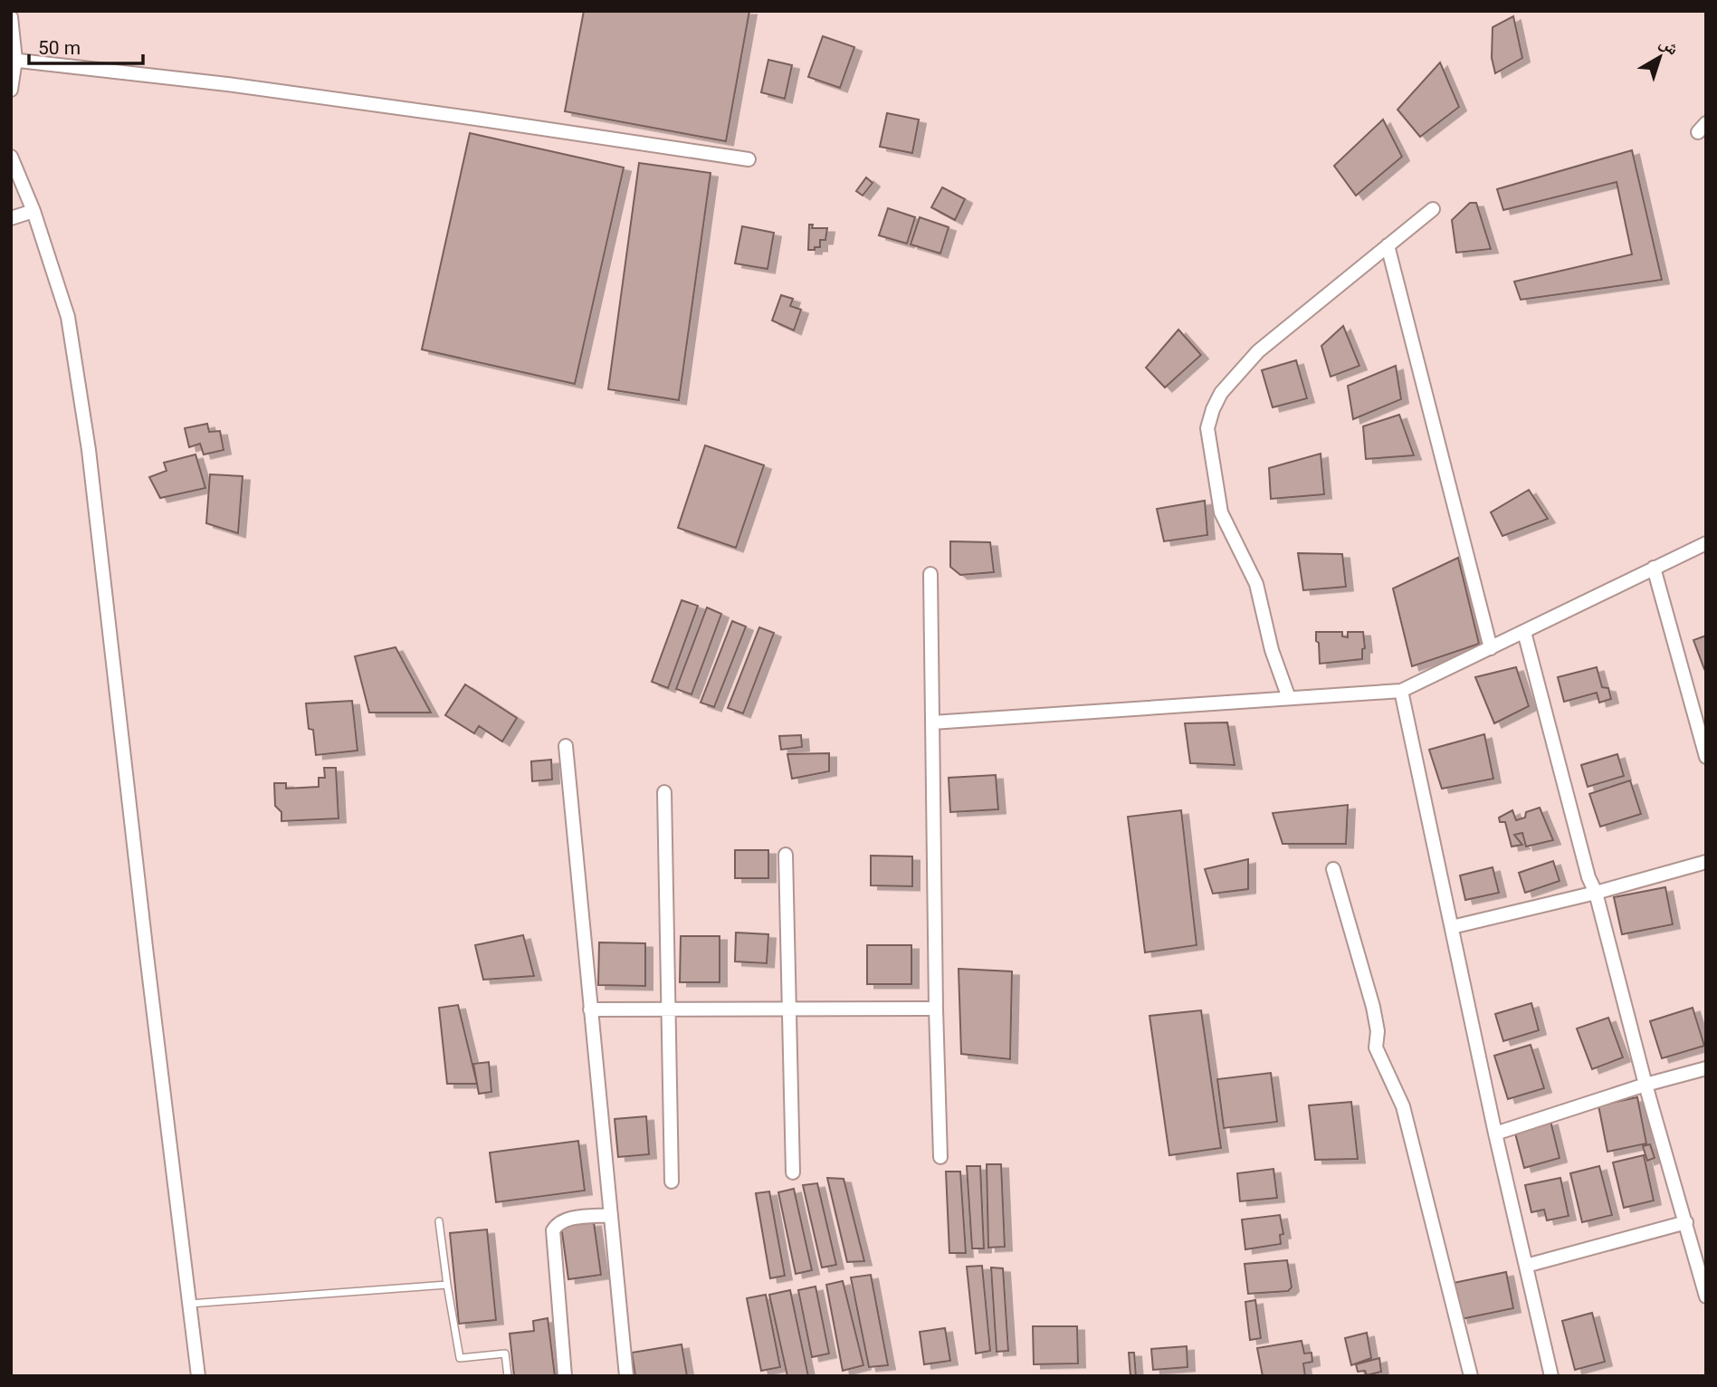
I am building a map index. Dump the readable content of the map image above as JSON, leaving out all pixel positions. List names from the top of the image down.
{
  "scale_bar": "50 m",
  "north": "top right"
}
